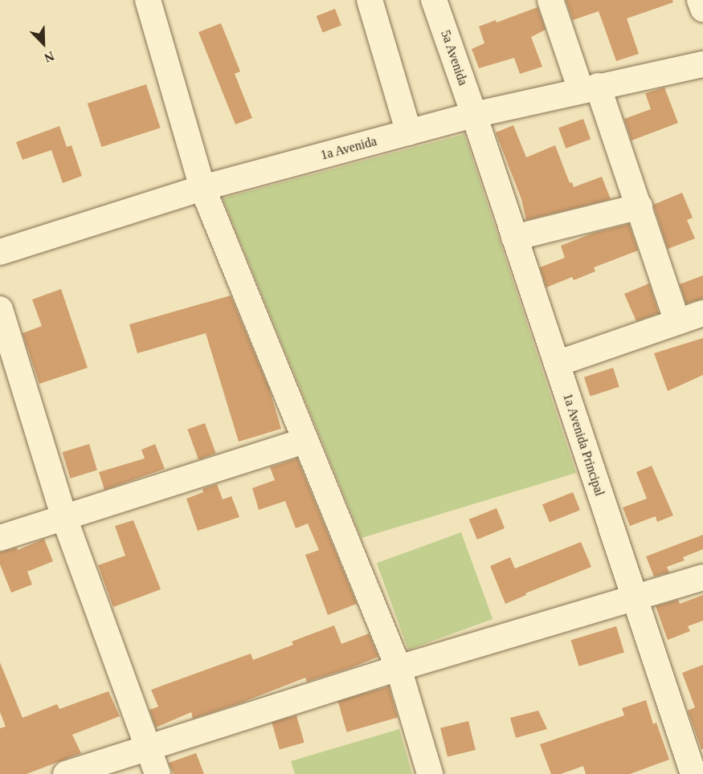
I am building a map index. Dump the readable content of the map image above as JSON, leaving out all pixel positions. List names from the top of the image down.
{
  "streets": {
    "street": ["5a Avenida", "1a Avenida", "1a Avenida Principal"]
  },
  "crossings": [
    ["5a Avenida", "1a Avenida"],
    ["5a Avenida", "1a Avenida Principal"],
    ["1a Avenida", "1a Avenida Principal"]
  ],
  "north": "bottom right"
}
